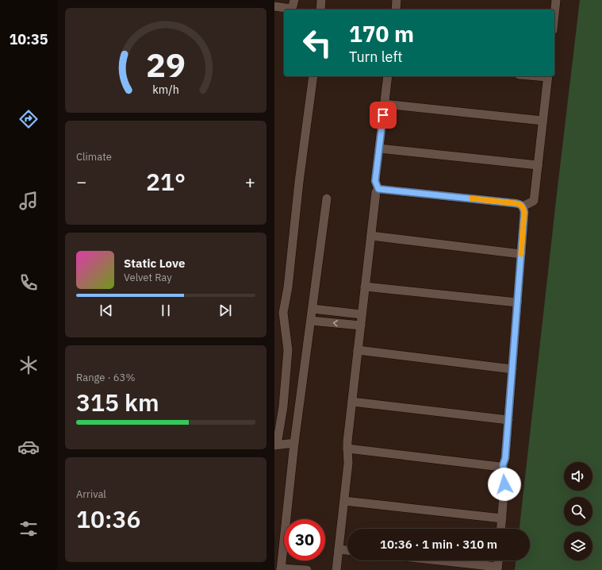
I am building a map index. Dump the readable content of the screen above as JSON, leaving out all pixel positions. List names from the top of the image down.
{
  "page": {
    "tabs": "10:35",
    "turn": ["170 m", "Turn left"],
    "tile": [
      "Climate",
      ["Range · 63%", "315 km"],
      ["Arrival", "10:36"]
    ],
    "heat": ["−", "21°", "+"],
    "song": ["Static Love", "Velvet Ray"],
    "limit": "30",
    "trip": "10:36 · 1 min · 310 m",
    "gauge": ["29", "km/h"]
  }
}
